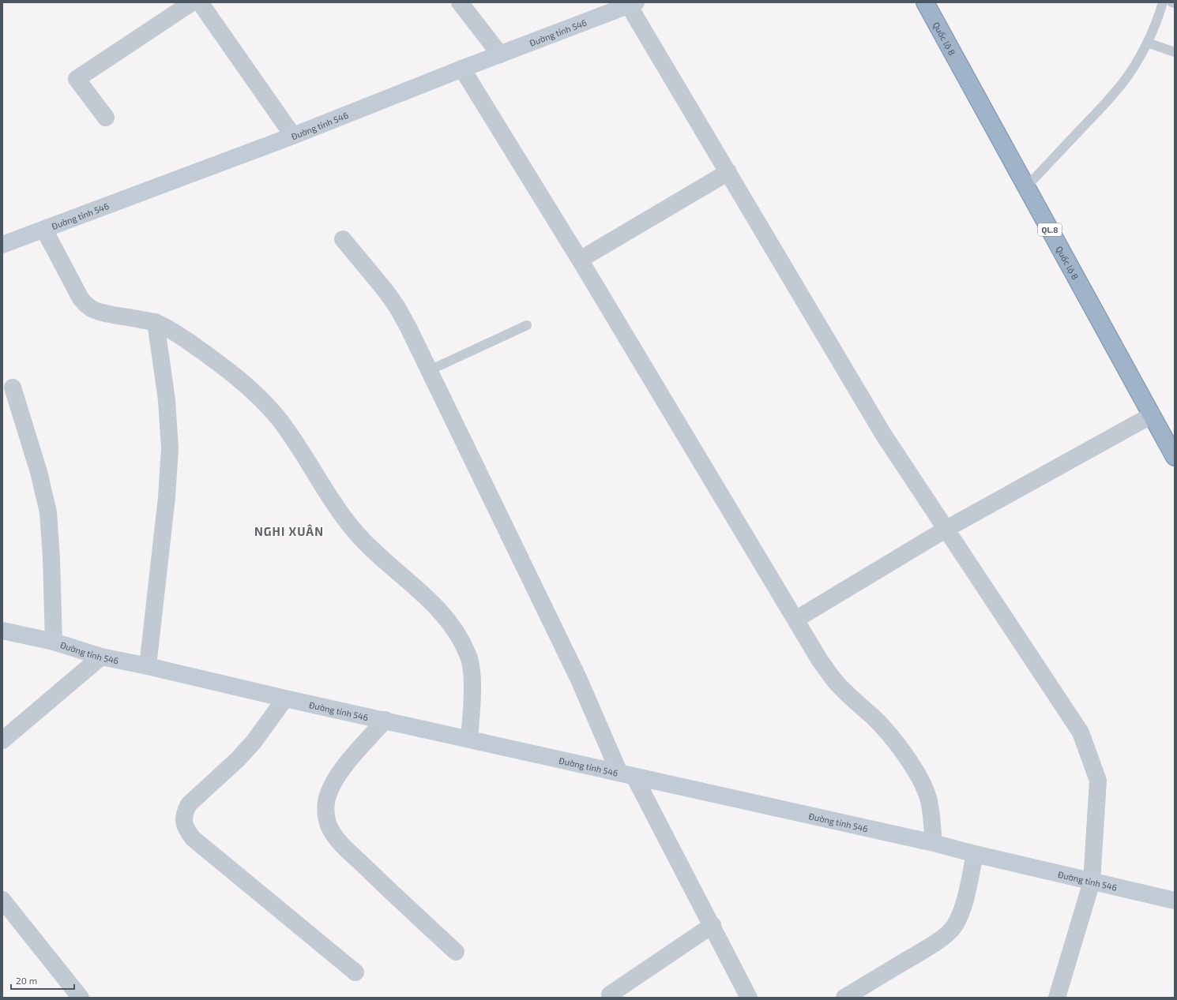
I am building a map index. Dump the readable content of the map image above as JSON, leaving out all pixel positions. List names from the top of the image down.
{
  "streets": {
    "highway": ["Quốc lộ 8", "QL.8"],
    "main road": ["Đường tỉnh 546"]
  },
  "districts": ["NGHI XUÂN"],
  "scale_bar": "20 m"
}
